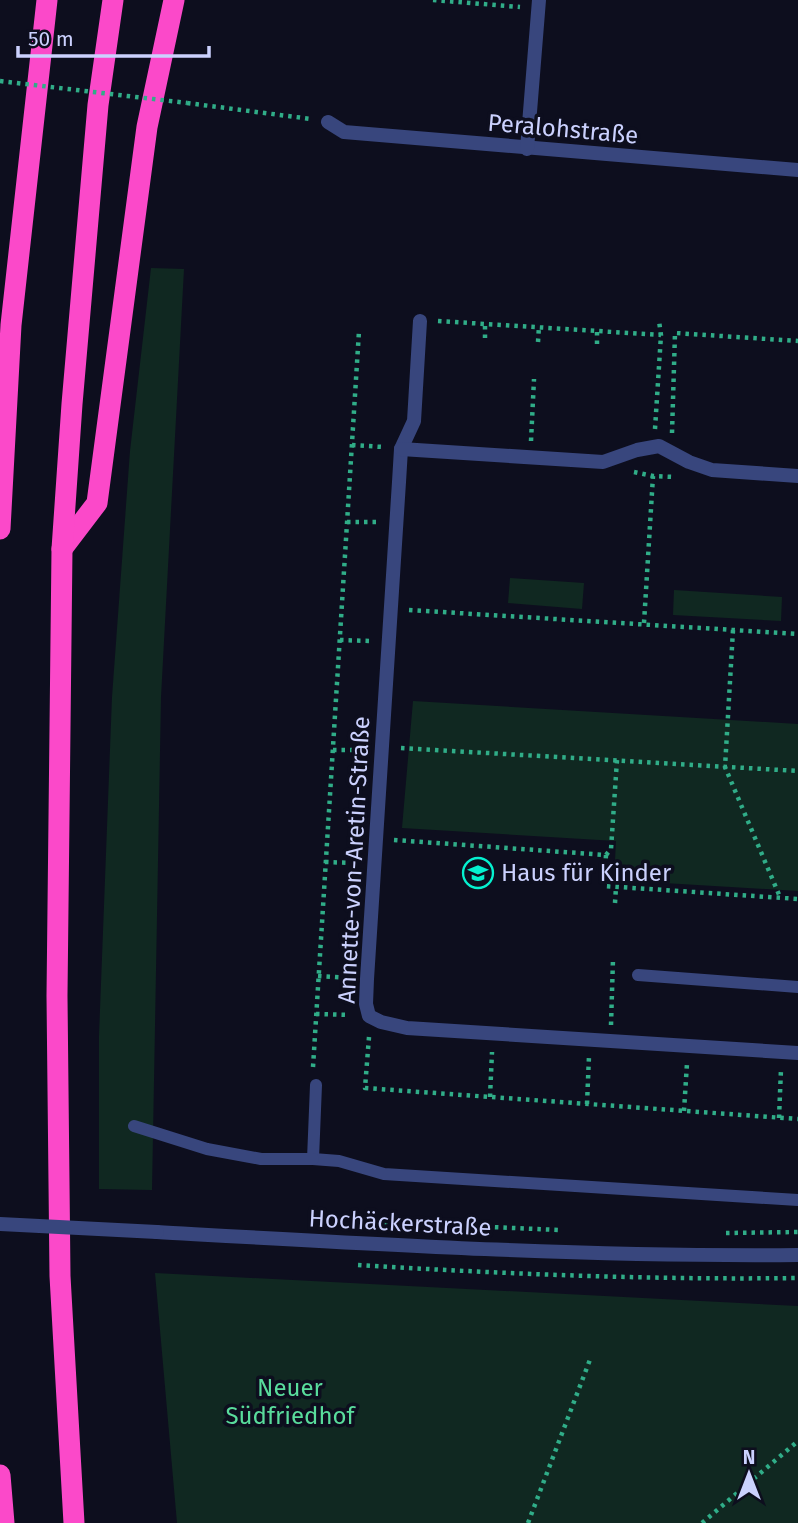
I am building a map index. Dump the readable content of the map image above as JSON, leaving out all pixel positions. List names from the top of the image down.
{
  "streets": {
    "street": ["Peralohstraße", "Annette-von-Aretin-Straße", "Hochäckerstraße"]
  },
  "parks": ["Neuer Südfriedhof"],
  "places": {
    "school or university": ["Haus für Kinder"]
  },
  "scale_bar": "50 m",
  "north": "top"
}
